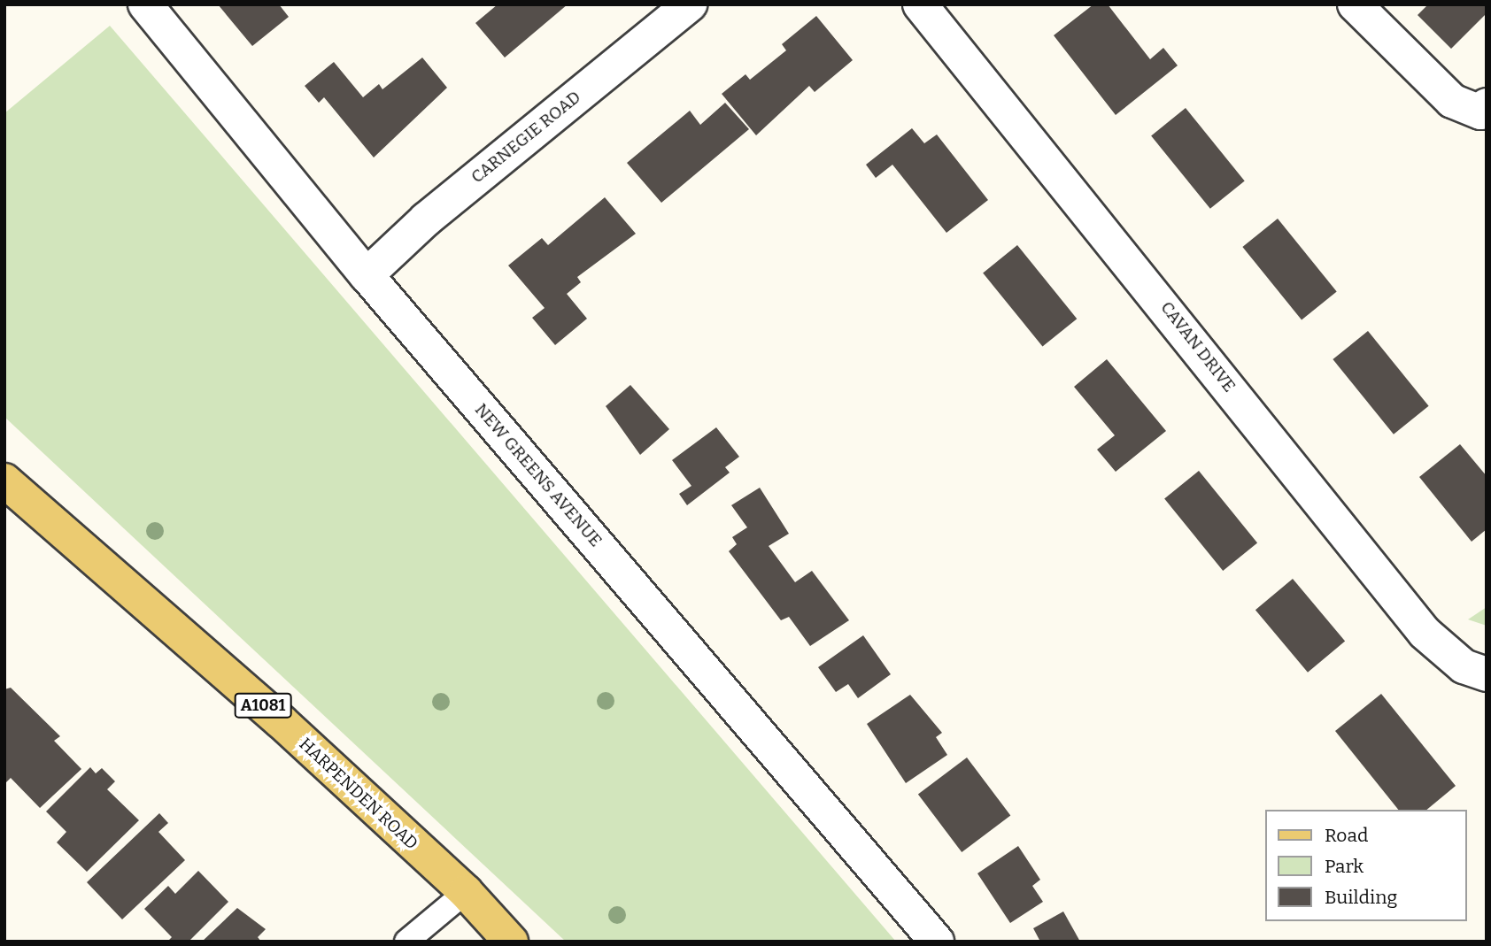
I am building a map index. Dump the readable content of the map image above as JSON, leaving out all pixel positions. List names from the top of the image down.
{
  "streets": {
    "main road": ["A1081", "HARPENDEN ROAD"],
    "street": ["CARNEGIE ROAD", "CAVAN DRIVE", "NEW GREENS AVENUE"]
  },
  "crossings": [
    ["CARNEGIE ROAD", "NEW GREENS AVENUE"]
  ],
  "legend": ["Road", "Park", "Building"]
}
